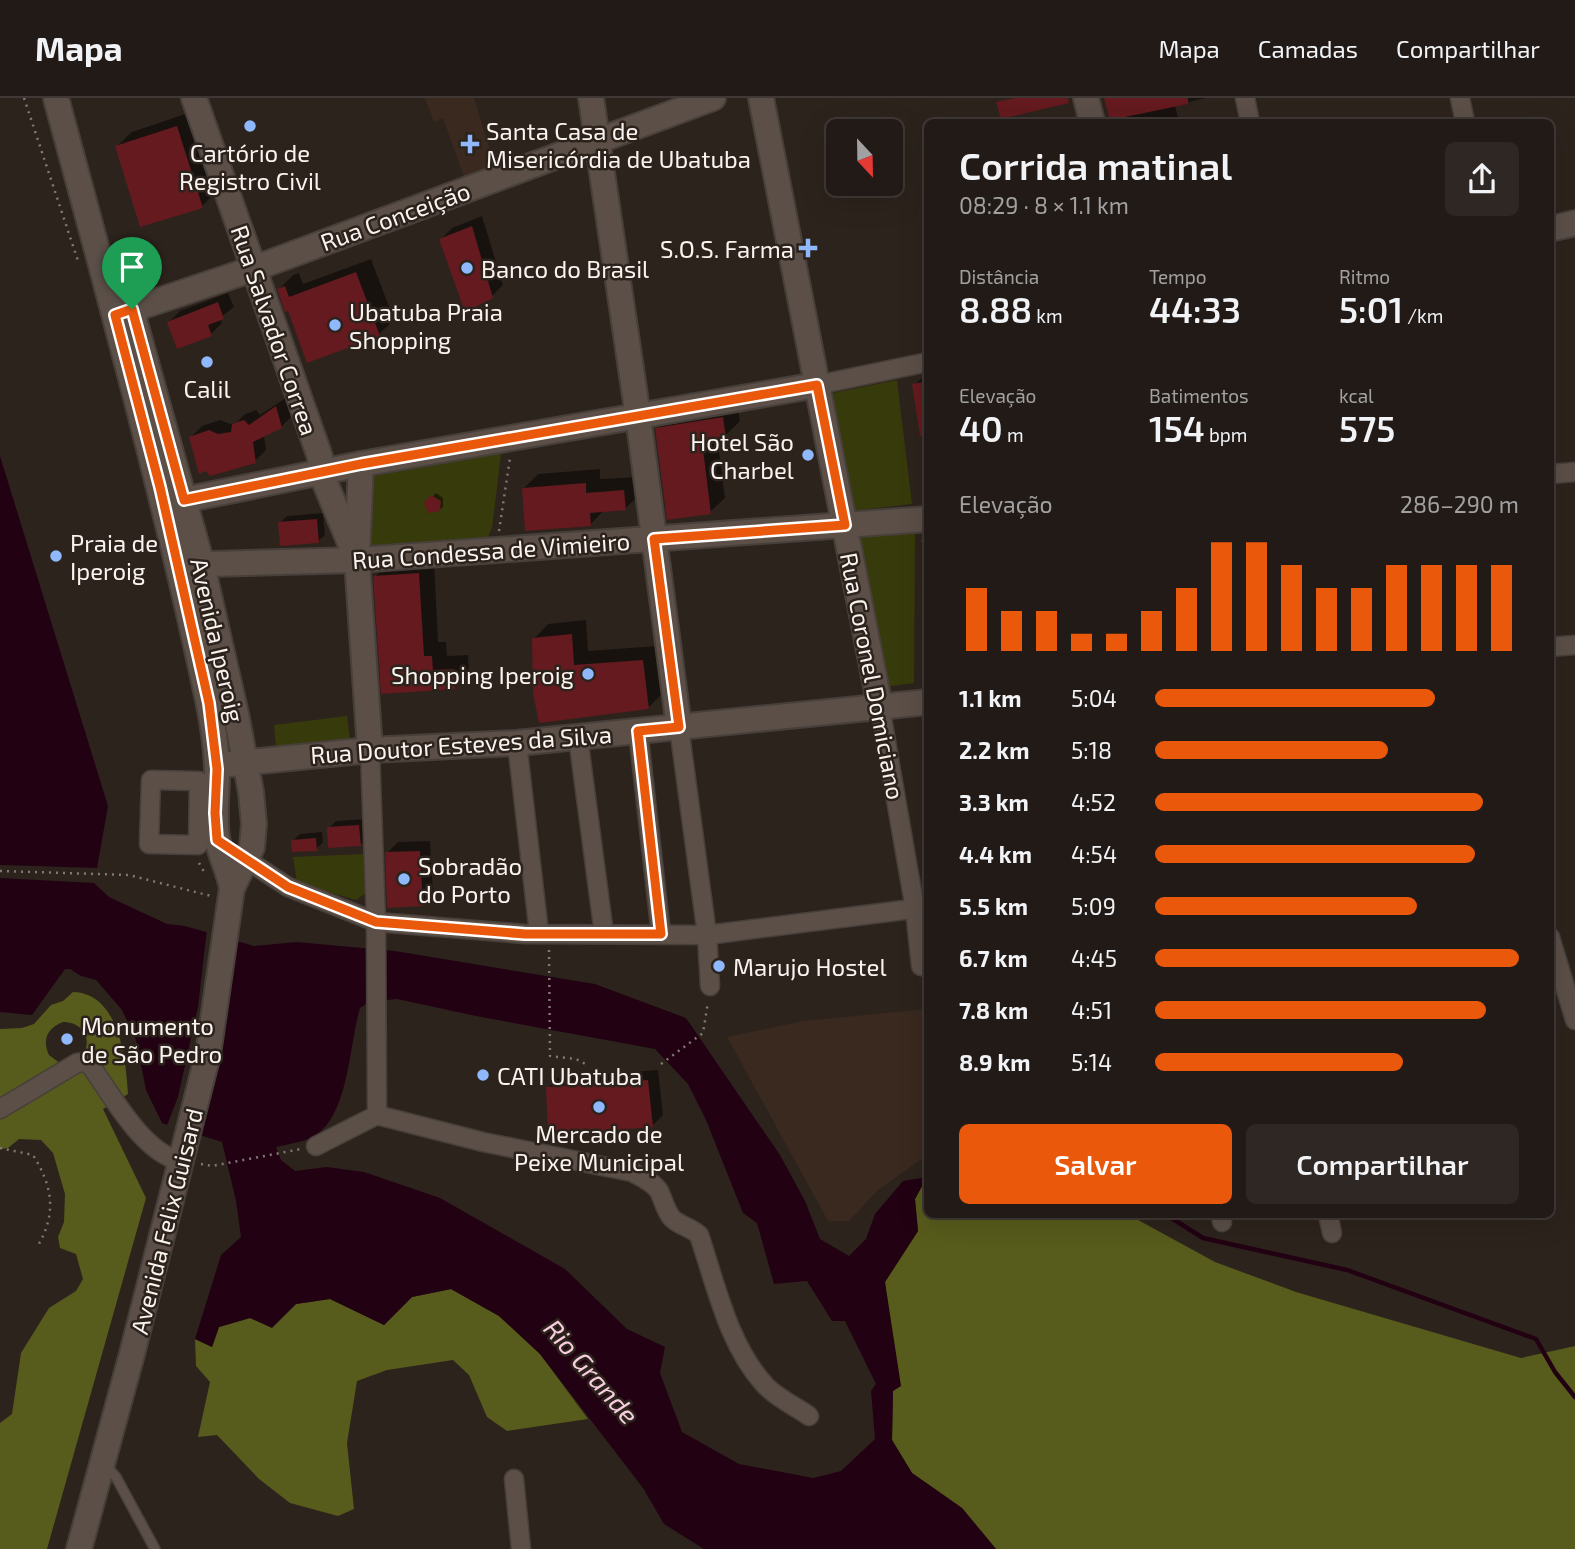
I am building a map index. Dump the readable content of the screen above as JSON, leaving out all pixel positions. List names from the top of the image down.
{
  "streets": {
    "main road": [
      "Rua Conceição",
      "Rua Salvador Correa",
      "Rua Condessa de Vimieiro",
      "Avenida Iperoig",
      "Rua Coronel Domiciano",
      "Rua Doutor Esteves da Silva",
      "Avenida Felix Guisard"
    ]
  },
  "crossings": [
    ["Rua Conceição", "Rua Salvador Correa"],
    ["Rua Conceição", "Avenida Iperoig"],
    ["Rua Salvador Correa", "Rua Condessa de Vimieiro"],
    ["Rua Salvador Correa", "Rua Doutor Esteves da Silva"],
    ["Rua Condessa de Vimieiro", "Avenida Iperoig"],
    ["Rua Condessa de Vimieiro", "Rua Coronel Domiciano"],
    ["Avenida Iperoig", "Rua Doutor Esteves da Silva"],
    ["Avenida Iperoig", "Avenida Felix Guisard"],
    ["Rua Coronel Domiciano", "Rua Doutor Esteves da Silva"]
  ],
  "water": ["Rio Grande"],
  "places": {
    "other": [
      "Cartório de Registro Civil",
      "Banco do Brasil",
      "Ubatuba Praia Shopping",
      "Calil",
      "Hotel São Charbel",
      "Praia de Iperoig",
      "Shopping Iperoig",
      "Sobradão do Porto",
      "Marujo Hostel",
      "Monumento de São Pedro",
      "CATI Ubatuba",
      "Mercado de Peixe Municipal"
    ],
    "health": ["Santa Casa de Misericórdia de Ubatuba", "S.O.S. Farma"]
  },
  "north": "bottom",
  "page": {
    "header": "Mapa",
    "nav": ["Mapa", "Camadas", "Compartilhar"],
    "heading": ["Corrida matinal", "08:29 · 8 × 1.1 km"],
    "stats": [
      ["Distância", "8.88 km"],
      ["Tempo", "44:33"],
      ["Ritmo", "5:01 /km"],
      ["Elevação", "40 m"],
      ["Batimentos", "154 bpm"],
      ["kcal", "575"]
    ],
    "chart": ["Elevação", "286–290 m"],
    "list": [
      {
        "name": "1.1 km",
        "note": "5:04"
      },
      {
        "name": "2.2 km",
        "note": "5:18"
      },
      {
        "name": "3.3 km",
        "note": "4:52"
      },
      {
        "name": "4.4 km",
        "note": "4:54"
      },
      {
        "name": "5.5 km",
        "note": "5:09"
      },
      {
        "name": "6.7 km",
        "note": "4:45"
      },
      {
        "name": "7.8 km",
        "note": "4:51"
      },
      {
        "name": "8.9 km",
        "note": "5:14"
      }
    ],
    "buttons": ["Salvar", "Compartilhar"]
  }
}
